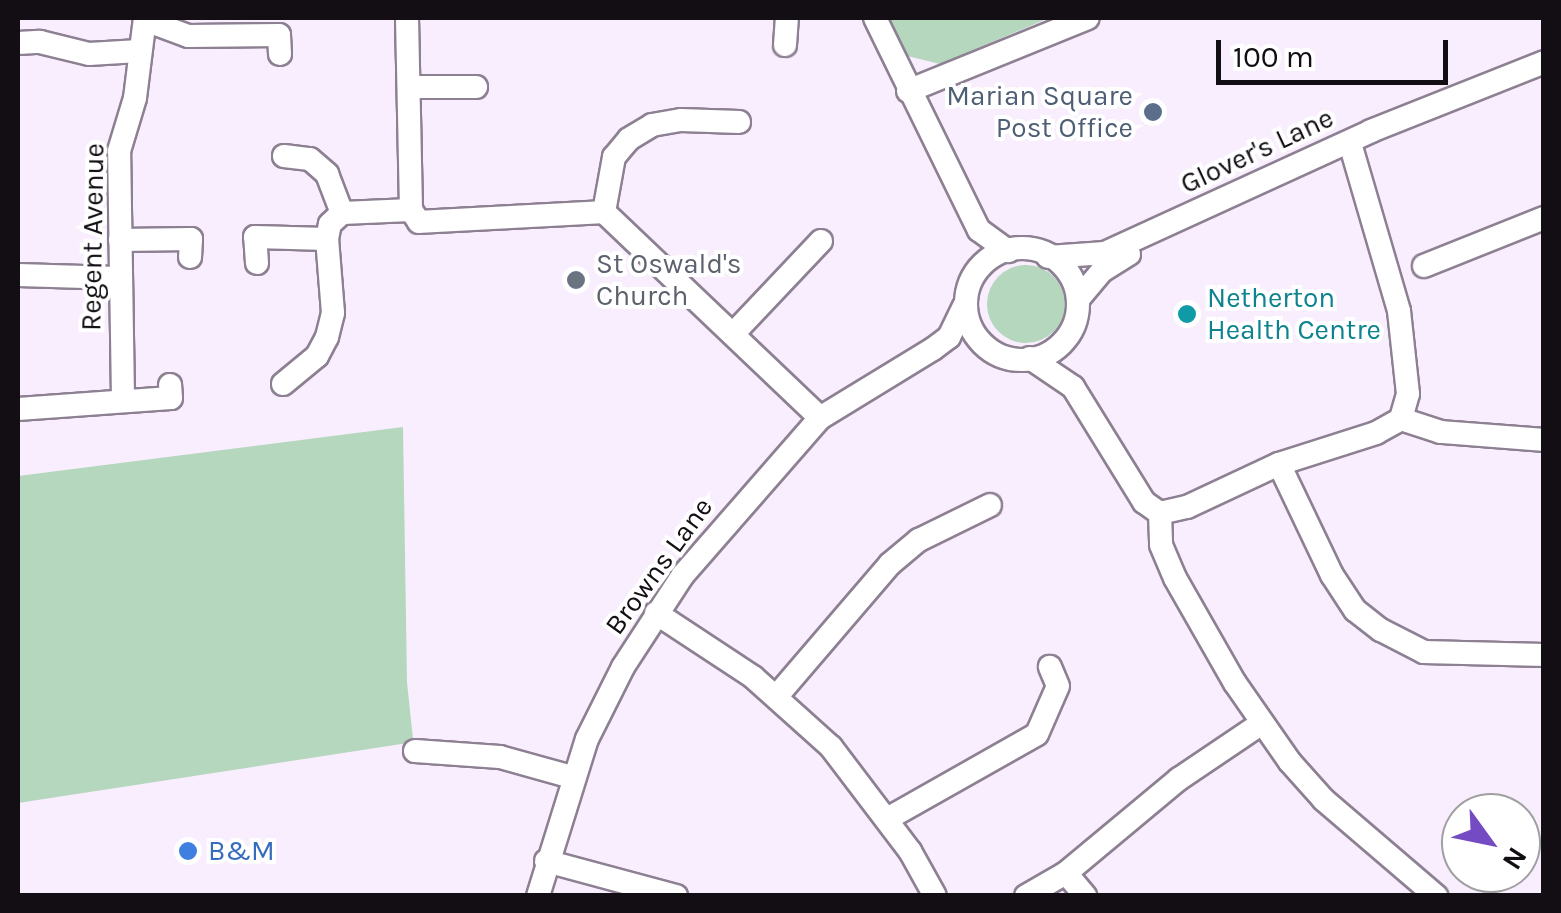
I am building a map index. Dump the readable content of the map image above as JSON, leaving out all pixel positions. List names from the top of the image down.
{
  "streets": {
    "street": ["Glover's Lane", "Regent Avenue", "Browns Lane"]
  },
  "crossings": [
    ["Glover's Lane", "Browns Lane"]
  ],
  "places": [
    "Marian Square Post Office",
    "St Oswald's Church",
    "Netherton Health Centre",
    "B&M"
  ],
  "scale_bar": "100 m",
  "north": "bottom right"
}
